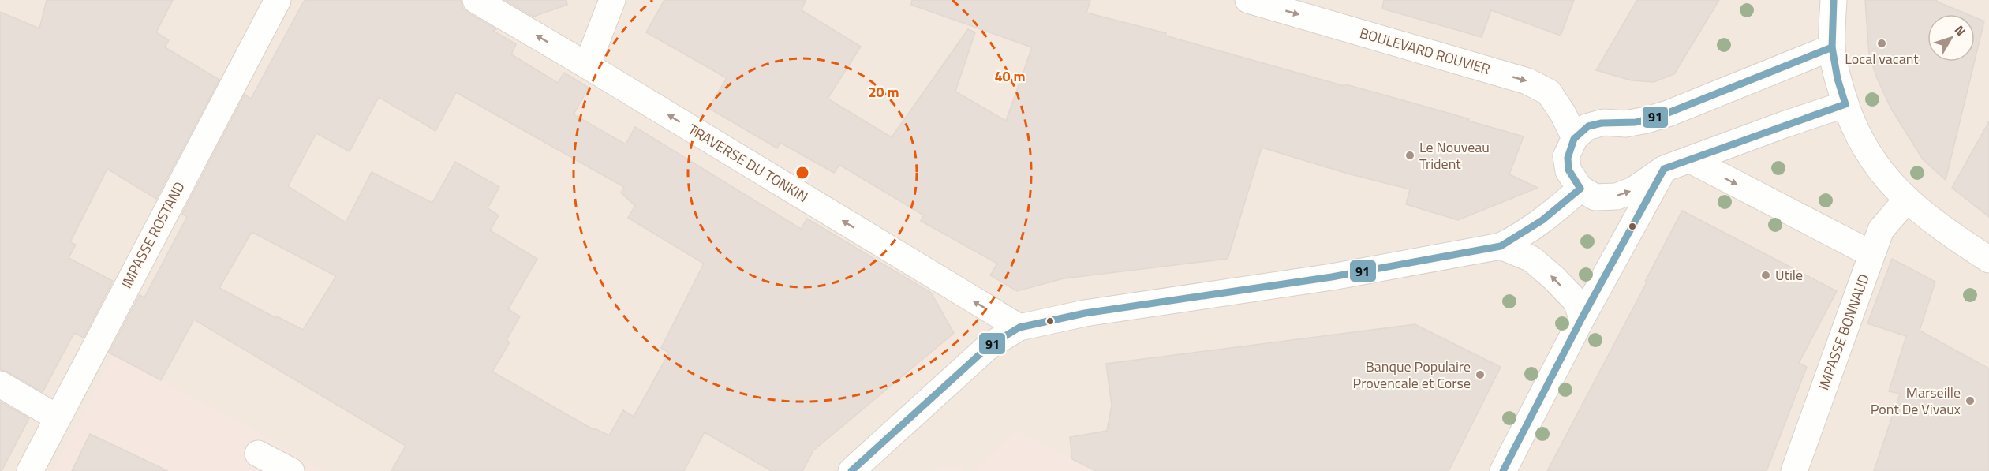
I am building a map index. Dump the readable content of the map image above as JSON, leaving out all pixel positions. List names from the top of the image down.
{
  "streets": {
    "street": [
      "BOULEVARD ROUVIER",
      "TRAVERSE DU TONKIN",
      "IMPASSE ROSTAND",
      "IMPASSE BONNAUD"
    ]
  },
  "one_way": ["BOULEVARD ROUVIER", "TRAVERSE DU TONKIN"],
  "places": [
    "Local vacant",
    "Le Nouveau Trident",
    "Utile",
    "Banque Populaire Provencale et Corse",
    "Marseille Pont De Vivaux"
  ],
  "lines": ["transit line 91"],
  "north": "top right",
  "rings": ["40 m", "20 m"]
}
